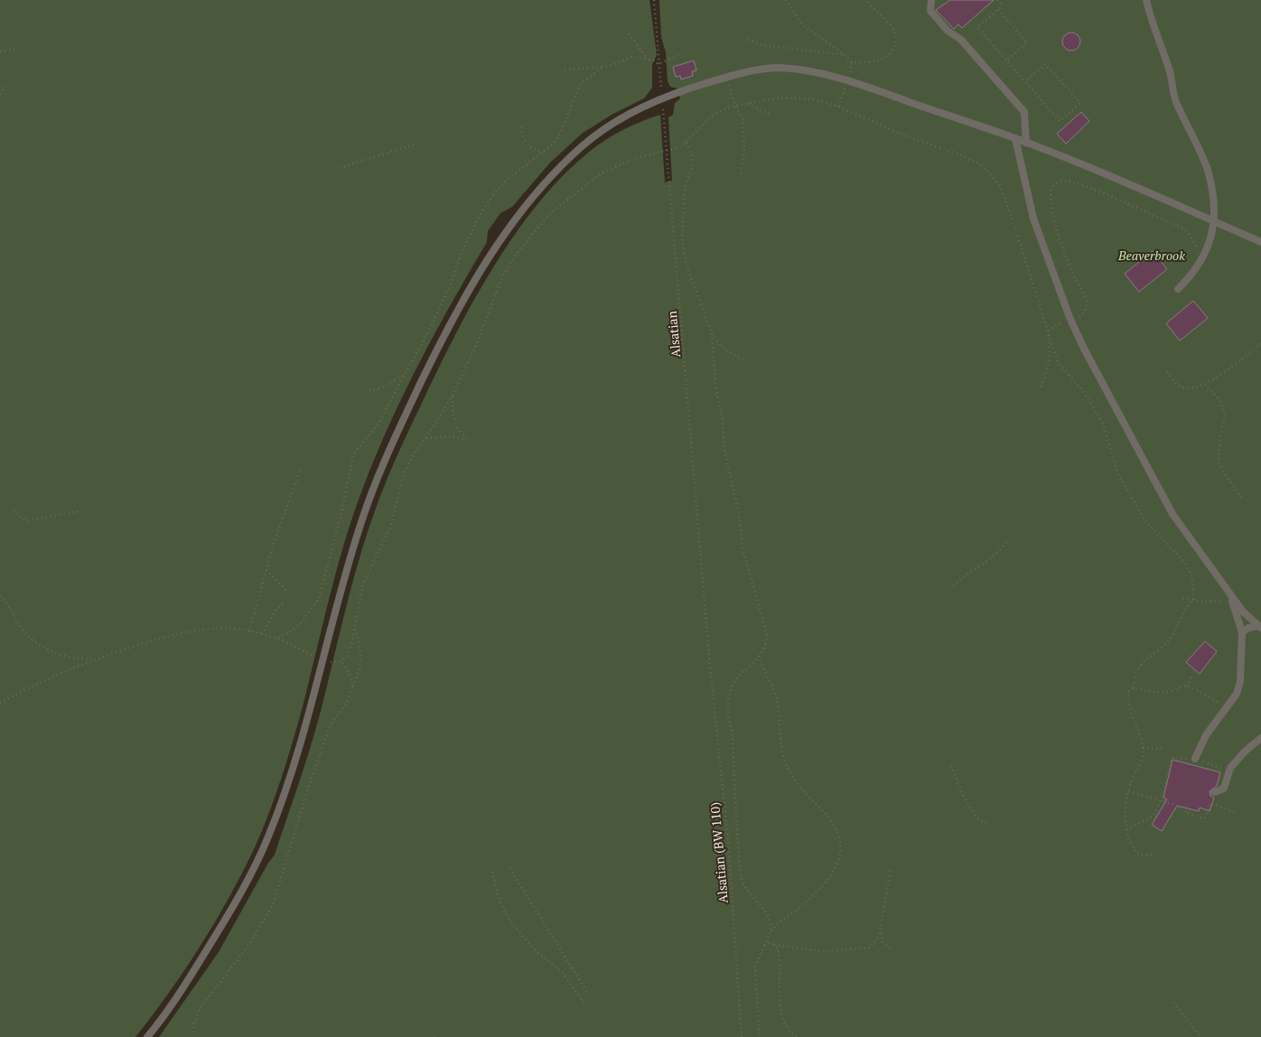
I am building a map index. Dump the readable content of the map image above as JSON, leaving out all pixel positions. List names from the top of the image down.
{
  "streets": {
    "path": ["Alsatian", "Alsatian (BW 110)"]
  },
  "crossings": [
    ["Alsatian", "Alsatian (BW 110)"]
  ],
  "parks": ["Beaverbrook"]
}
